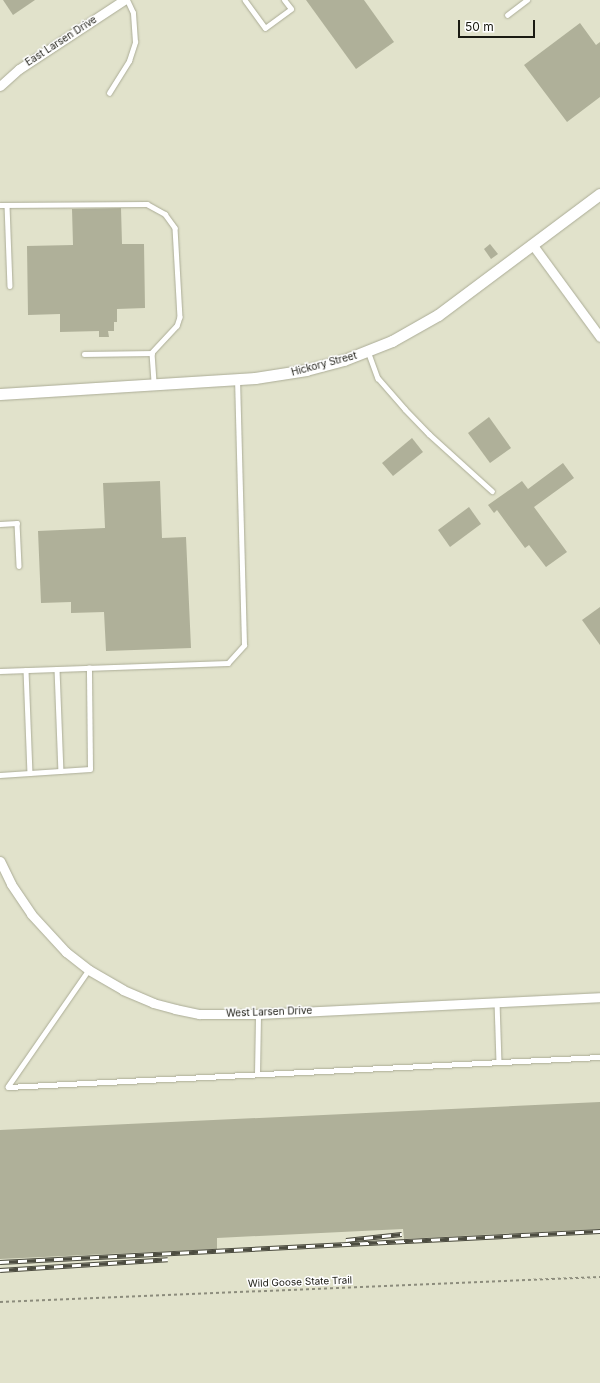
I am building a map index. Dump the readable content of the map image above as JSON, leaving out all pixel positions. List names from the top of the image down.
{
  "streets": {
    "street": ["East Larsen Drive", "Hickory Street", "West Larsen Drive"],
    "path": ["Wild Goose State Trail"]
  },
  "scale_bar": "50 m"
}
